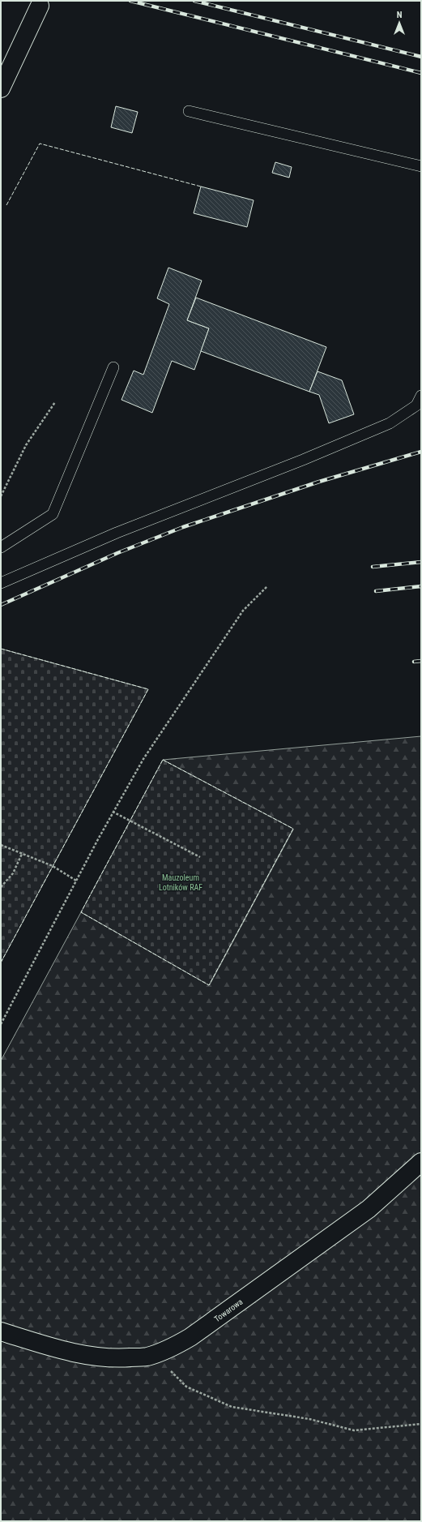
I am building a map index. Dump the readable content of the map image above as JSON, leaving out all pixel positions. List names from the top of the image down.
{
  "streets": {
    "street": ["Towarowa"]
  },
  "parks": ["Mauzoleum Lotników RAF"],
  "north": "top"
}
